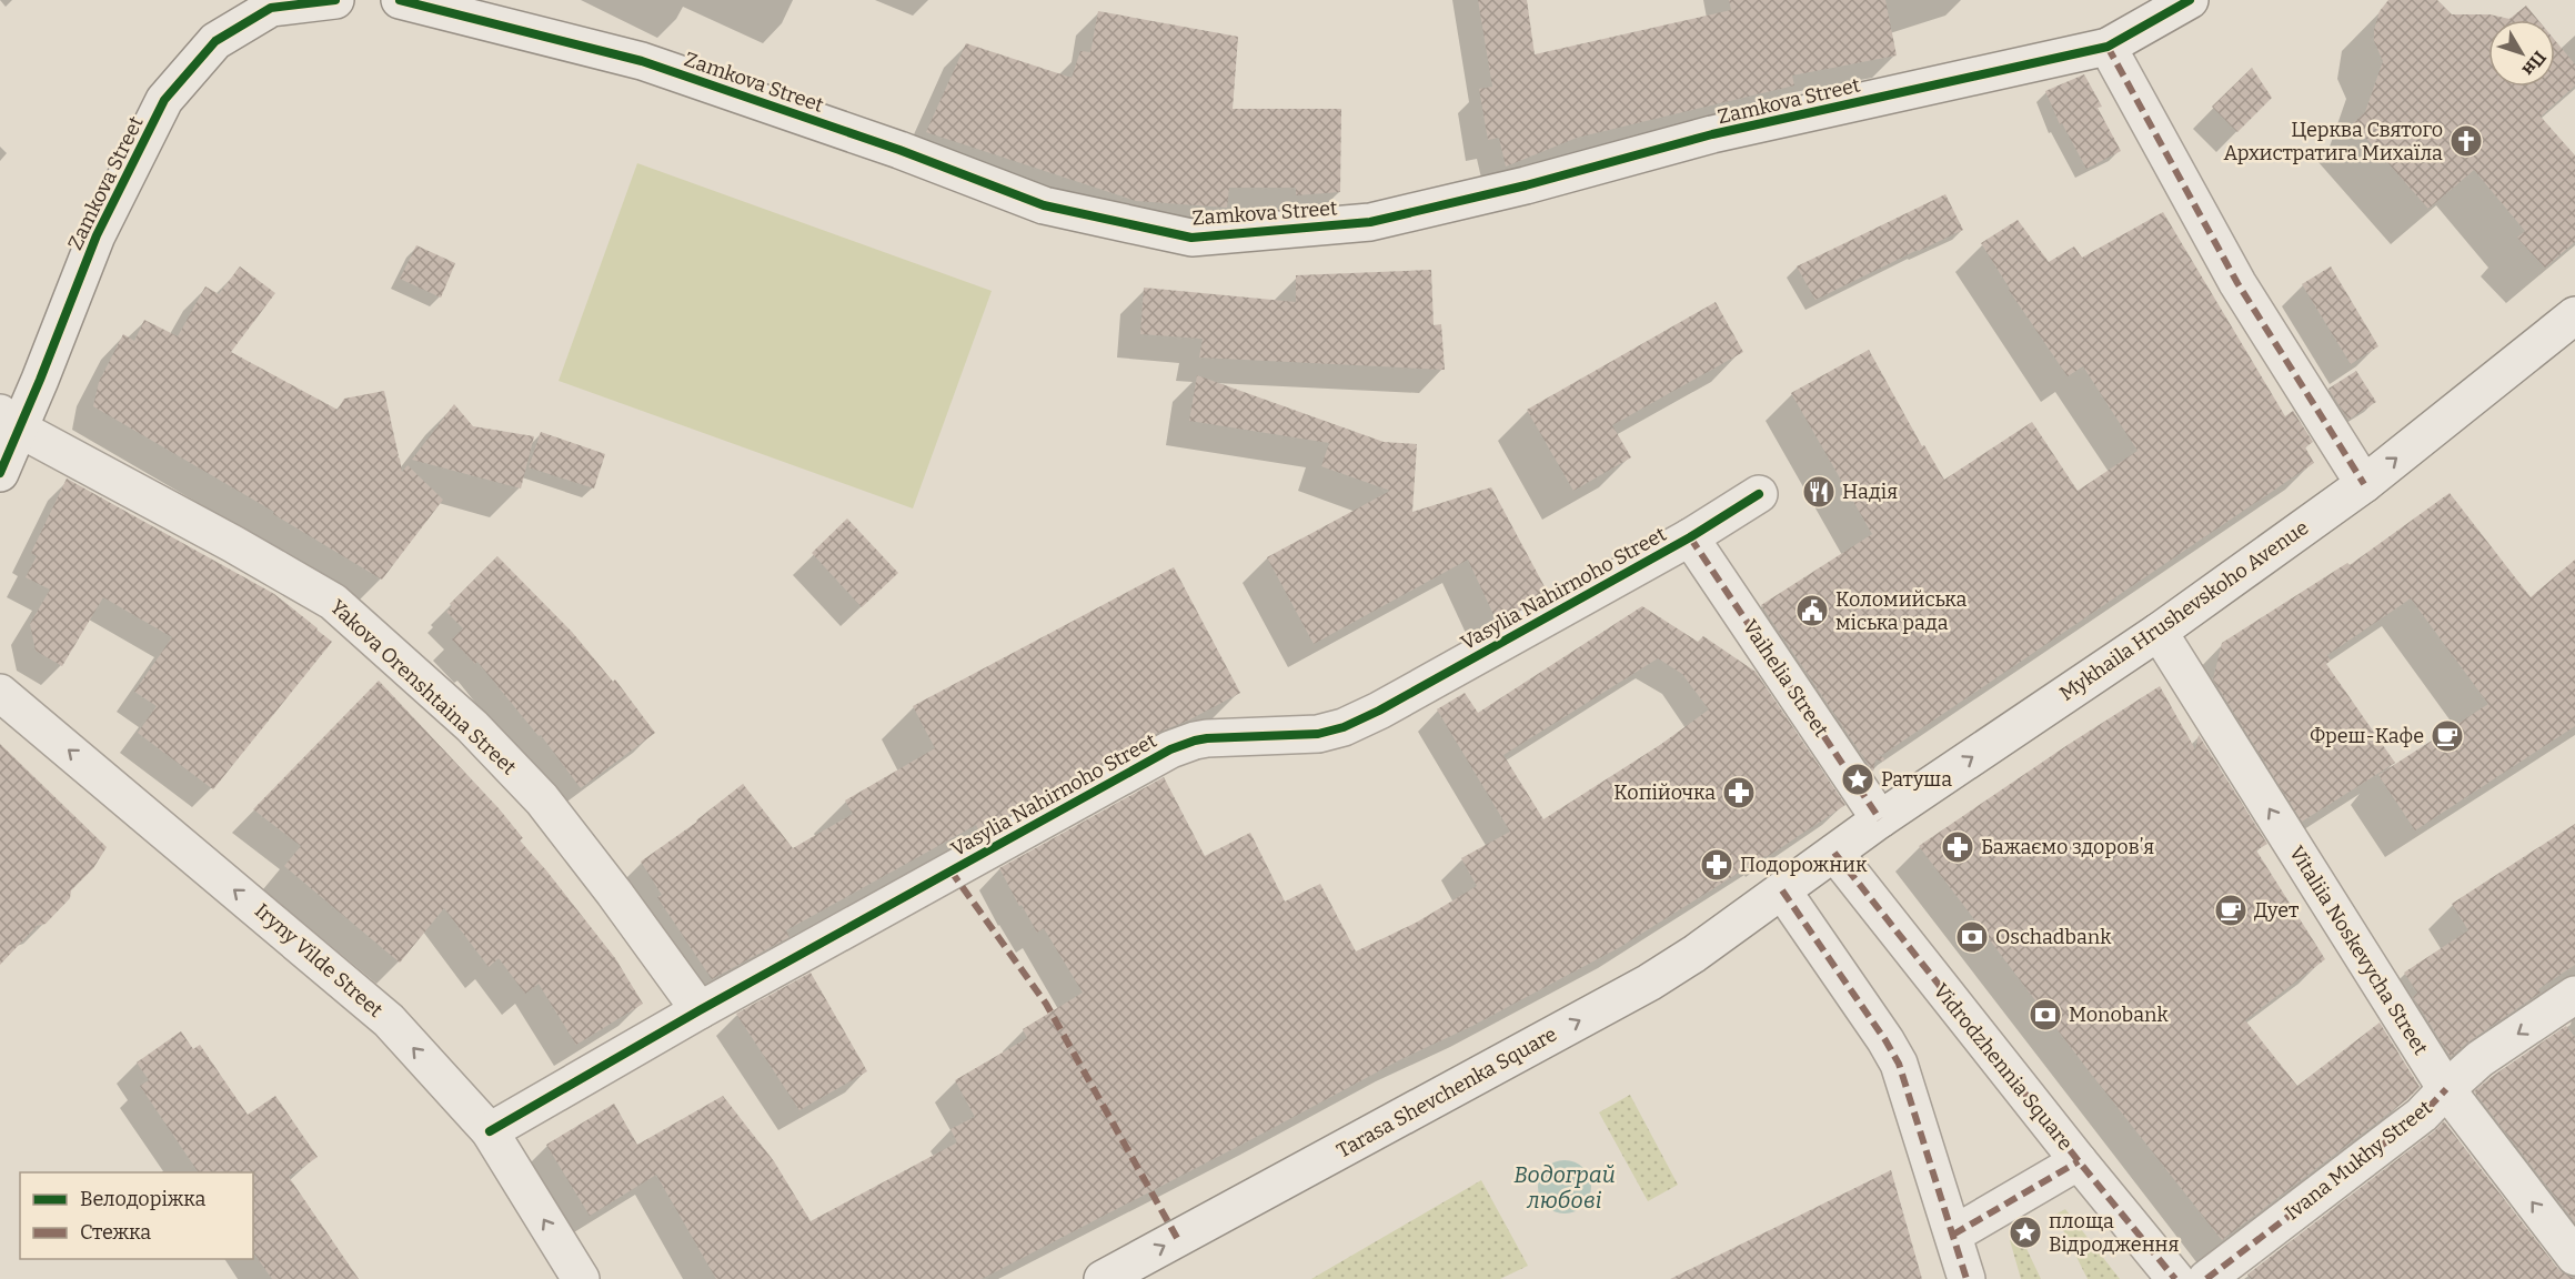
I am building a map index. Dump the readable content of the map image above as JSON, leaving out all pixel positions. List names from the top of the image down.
{
  "streets": {
    "street": [
      "Zamkova Street",
      "Vasylia Nahirnoho Street",
      "Mykhaila Hrushevskoho Avenue",
      "Vaihelia Street",
      "Yakova Orenshtaina Street",
      "Vitaliia Noskevycha Street",
      "Iryny Vilde Street",
      "Vidrodzhennia Square",
      "Tarasa Shevchenka Square",
      "Ivana Mukhy Street"
    ]
  },
  "crossings": [
    ["Zamkova Street", "Yakova Orenshtaina Street"],
    ["Vasylia Nahirnoho Street", "Vaihelia Street"],
    ["Vasylia Nahirnoho Street", "Yakova Orenshtaina Street"],
    ["Vasylia Nahirnoho Street", "Iryny Vilde Street"],
    ["Mykhaila Hrushevskoho Avenue", "Vaihelia Street"],
    ["Mykhaila Hrushevskoho Avenue", "Vitaliia Noskevycha Street"],
    ["Mykhaila Hrushevskoho Avenue", "Vidrodzhennia Square"],
    ["Mykhaila Hrushevskoho Avenue", "Tarasa Shevchenka Square"],
    ["Vitaliia Noskevycha Street", "Ivana Mukhy Street"]
  ],
  "one_way": [
    "Mykhaila Hrushevskoho Avenue",
    "Vitaliia Noskevycha Street",
    "Iryny Vilde Street",
    "Tarasa Shevchenka Square"
  ],
  "water": ["Водограй любові"],
  "places": {
    "church": ["Церква Святого Архистратига Михаїла"],
    "restaurant": ["Надія"],
    "public building": ["Коломийська міська рада"],
    "cafe": ["Фреш-Кафе", "Дует"],
    "place": ["Ратуша", "площа Відродження"],
    "pharmacy": ["Копійочка", "Бажаємо здоровʼя", "Подорожник"],
    "bank": ["Oschadbank", "Monobank"]
  },
  "legend": ["Велодоріжка", "Стежка"],
  "north": "bottom right"
}
